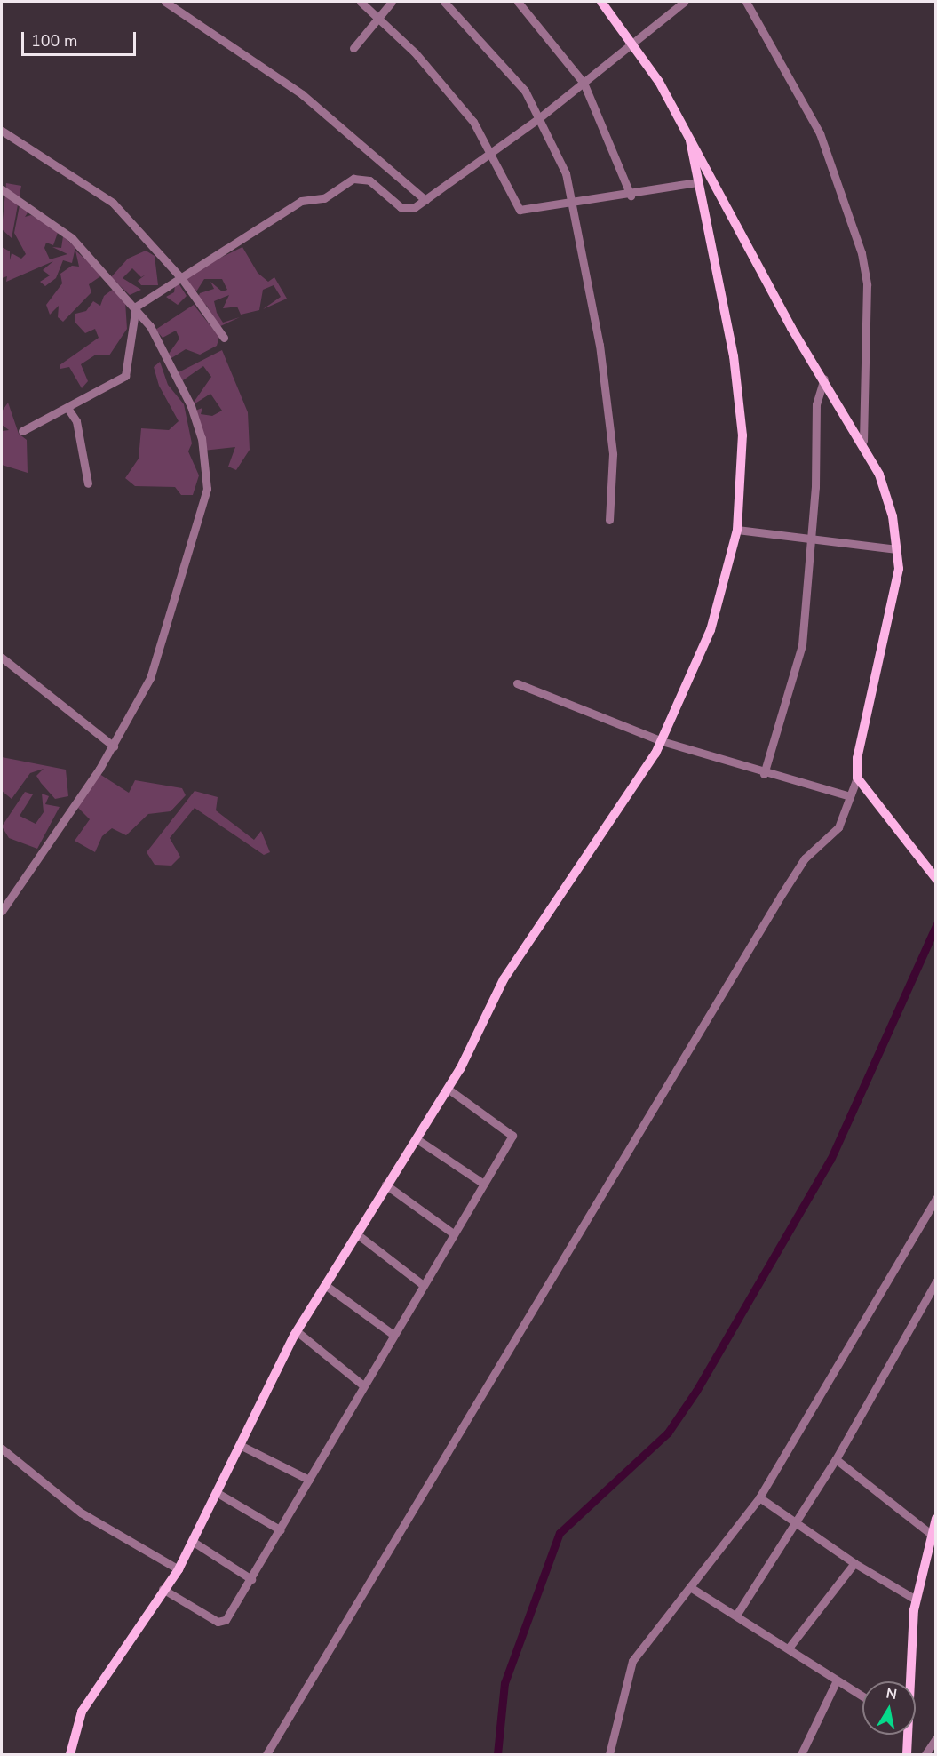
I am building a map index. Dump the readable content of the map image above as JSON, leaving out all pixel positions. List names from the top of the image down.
{
  "scale_bar": "100 m",
  "north": "top"
}
